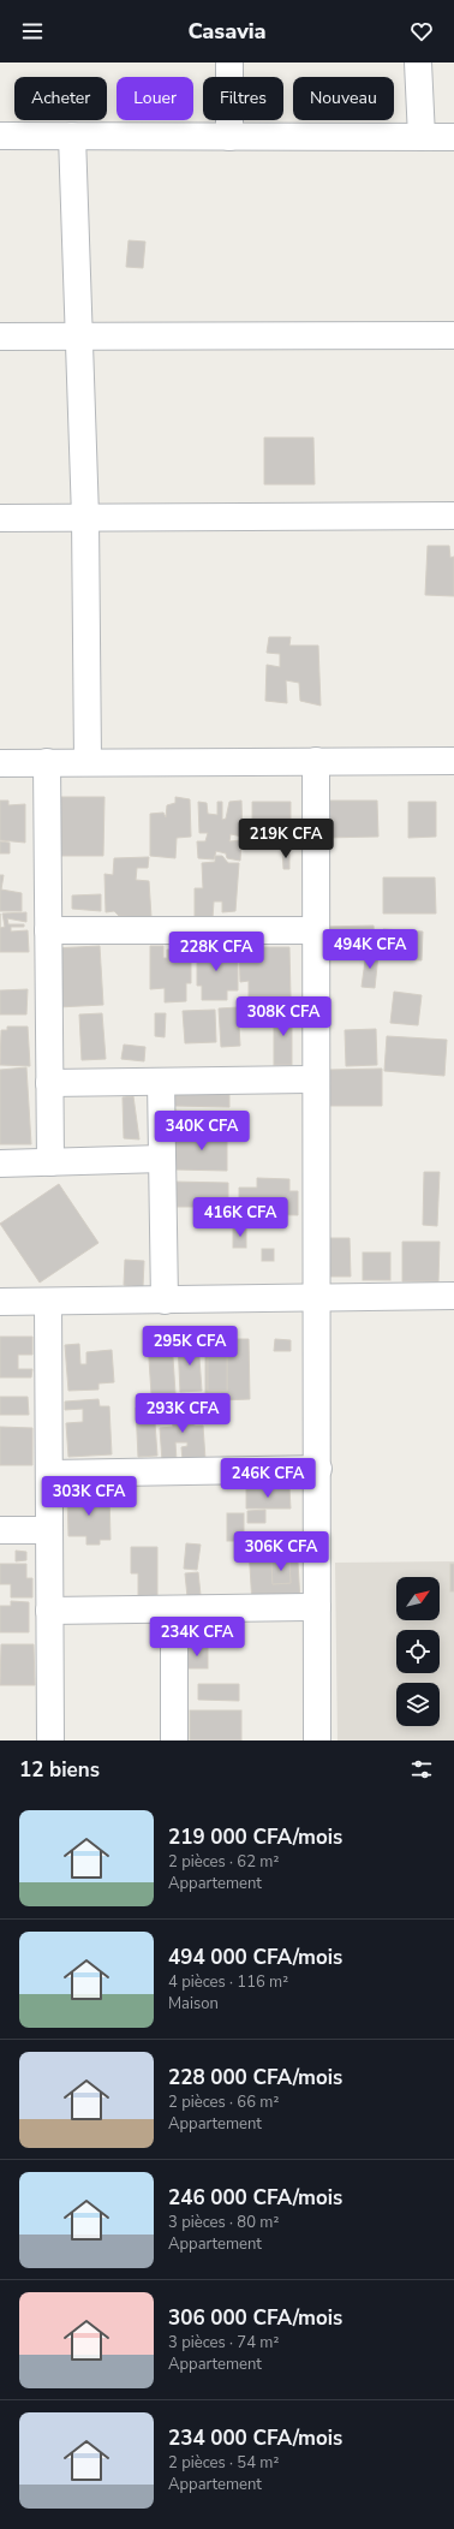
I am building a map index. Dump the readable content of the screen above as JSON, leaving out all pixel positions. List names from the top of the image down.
{
  "north": "top right",
  "page": {
    "header": "Casavia",
    "chip": [
      "Acheter",
      "Louer",
      "Filtres",
      "Nouveau"
    ],
    "price": [
      "219K CFA",
      "494K CFA",
      "228K CFA",
      "308K CFA",
      "340K CFA",
      "416K CFA",
      "295K CFA",
      "293K CFA",
      "246K CFA",
      "303K CFA",
      "306K CFA",
      "234K CFA"
    ],
    "heading": "12 biens",
    "list": [
      {
        "name": "219 000 CFA/mois",
        "note": "2 pièces · 62 m² · Appartement"
      },
      {
        "name": "494 000 CFA/mois",
        "note": "4 pièces · 116 m² · Maison"
      },
      {
        "name": "228 000 CFA/mois",
        "note": "2 pièces · 66 m² · Appartement"
      },
      {
        "name": "246 000 CFA/mois",
        "note": "3 pièces · 80 m² · Appartement"
      },
      {
        "name": "306 000 CFA/mois",
        "note": "3 pièces · 74 m² · Appartement"
      },
      {
        "name": "234 000 CFA/mois",
        "note": "2 pièces · 54 m² · Appartement"
      }
    ]
  }
}
